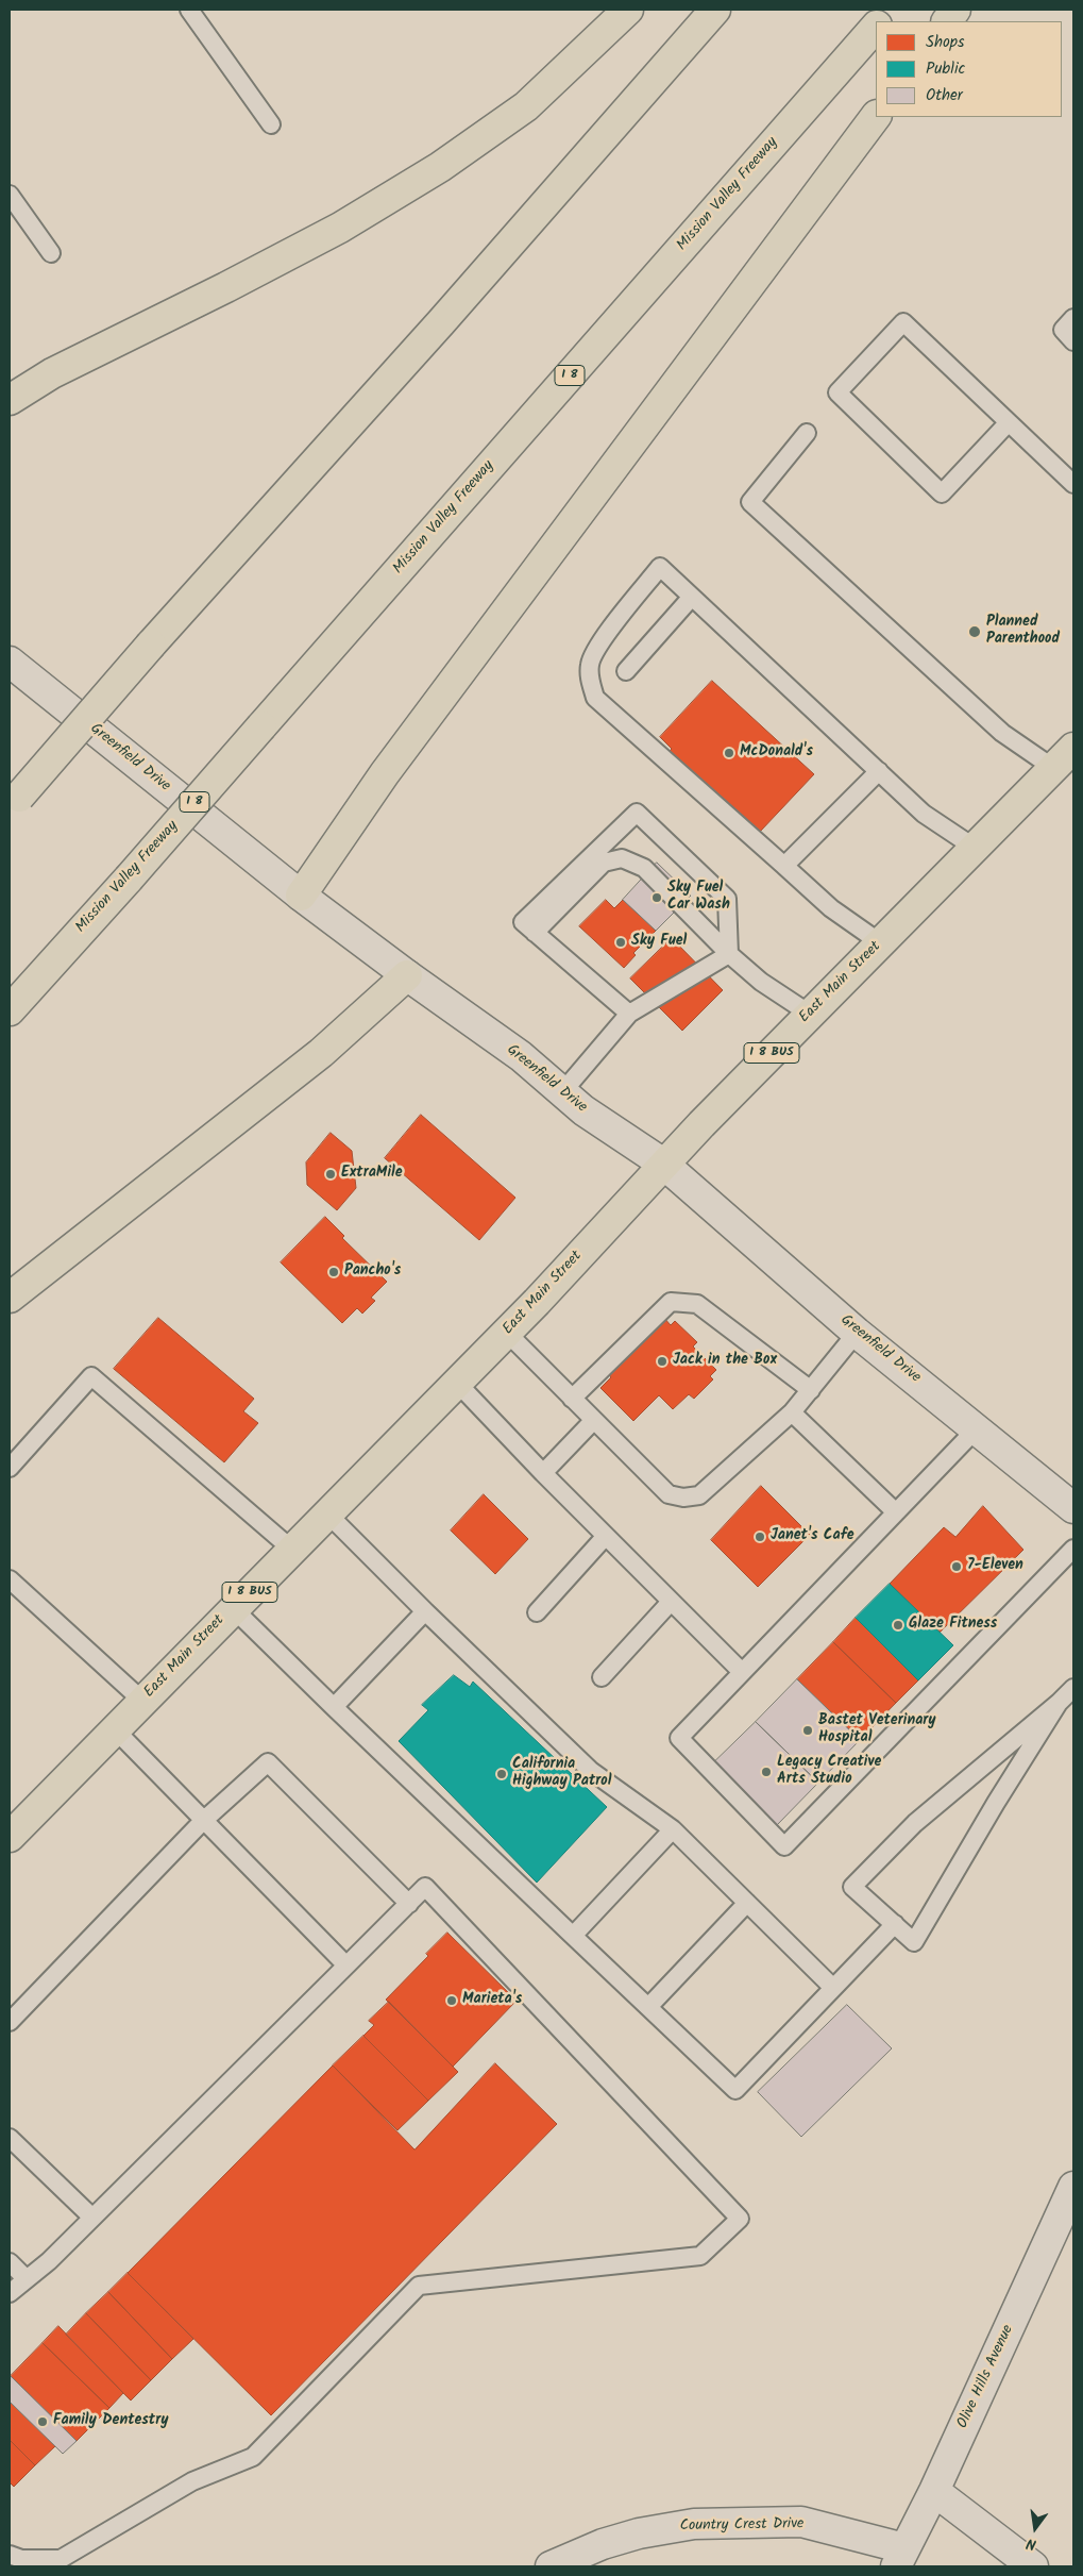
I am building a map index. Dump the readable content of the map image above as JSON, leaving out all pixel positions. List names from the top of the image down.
{
  "streets": {
    "main road": [
      "Mission Valley Freeway",
      "I 8",
      "Greenfield Drive",
      "East Main Street",
      "I 8 BUS",
      "Olive Hills Avenue",
      "Country Crest Drive"
    ]
  },
  "crossings": [
    ["Greenfield Drive", "East Main Street"],
    ["Olive Hills Avenue", "Country Crest Drive"]
  ],
  "places": [
    "Planned Parenthood",
    "McDonald's",
    "Sky Fuel Car Wash",
    "Sky Fuel",
    "ExtraMile",
    "Pancho's",
    "Jack in the Box",
    "Janet's Cafe",
    "7-Eleven",
    "Glaze Fitness",
    "Bastet Veterinary Hospital",
    "Legacy Creative Arts Studio",
    "California Highway Patrol",
    "Marieta's",
    "Family Dentestry"
  ],
  "legend": ["Shops", "Public", "Other"],
  "north": "bottom"
}
